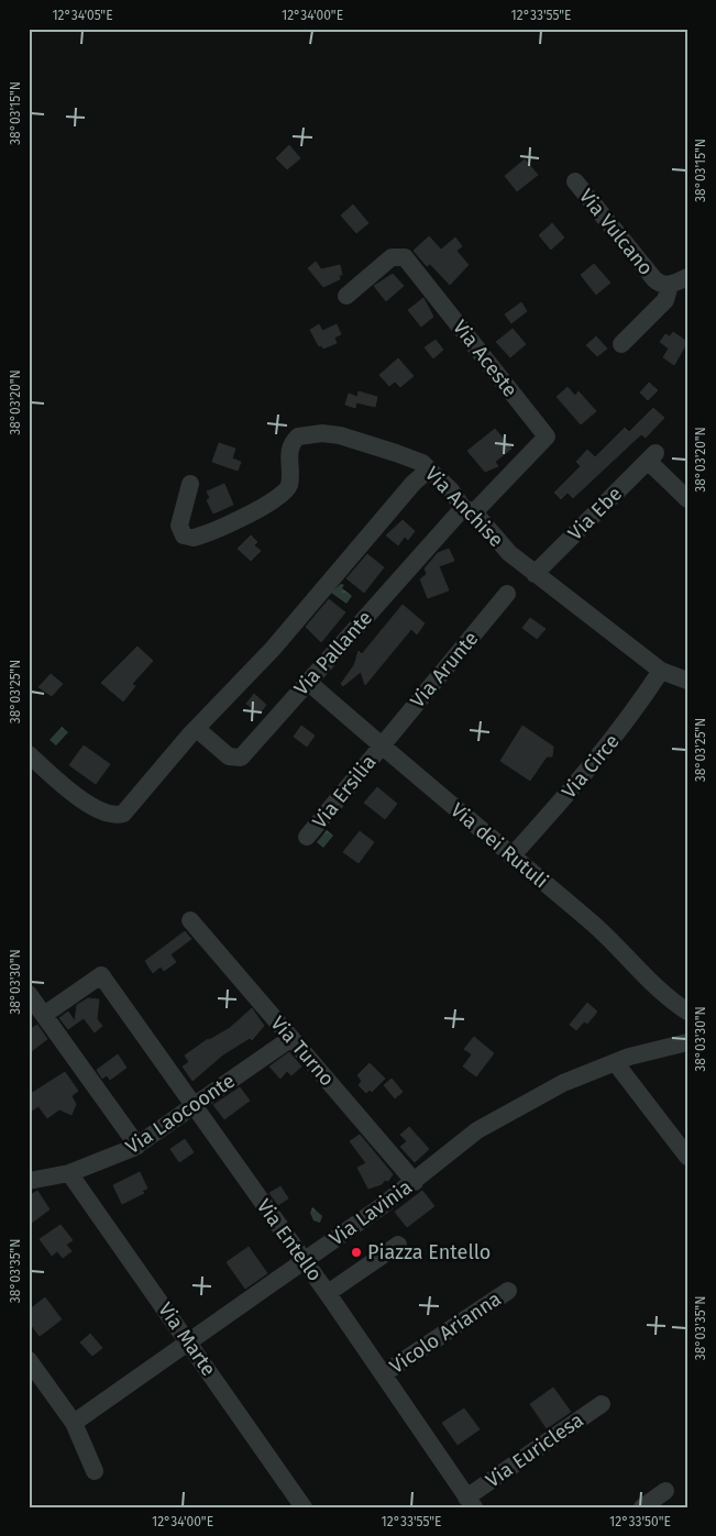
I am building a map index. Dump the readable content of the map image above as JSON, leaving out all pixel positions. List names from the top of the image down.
{
  "streets": {
    "street": [
      "Via Vulcano",
      "Via Aceste",
      "Via Anchise",
      "Via Ebe",
      "Via Pallante",
      "Via Arunte",
      "Via Circe",
      "Via Ersilia",
      "Via dei Rutuli",
      "Via Turno",
      "Via Laocoonte",
      "Via Lavinia",
      "Via Entello",
      "Vicolo Arianna",
      "Via Marte",
      "Via Euriclesa"
    ]
  },
  "crossings": [
    ["Via Aceste", "Via Anchise"],
    ["Via Aceste", "Via Pallante"],
    ["Via Anchise", "Via Ebe"],
    ["Via Anchise", "Via Pallante"],
    ["Via Anchise", "Via Circe"],
    ["Via Pallante", "Via dei Rutuli"],
    ["Via Arunte", "Via Ersilia"],
    ["Via Arunte", "Via dei Rutuli"],
    ["Via Circe", "Via dei Rutuli"],
    ["Via Ersilia", "Via dei Rutuli"],
    ["Via Turno", "Via Laocoonte"],
    ["Via Turno", "Via Lavinia"],
    ["Via Laocoonte", "Via Entello"],
    ["Via Laocoonte", "Via Marte"],
    ["Via Lavinia", "Via Entello"],
    ["Via Lavinia", "Via Marte"],
    ["Via Entello", "Vicolo Arianna"],
    ["Via Entello", "Via Euriclesa"]
  ],
  "places": ["Piazza Entello"],
  "coordinates": [
    "12°34'05\"E",
    "12°34'00\"E",
    "12°33'55\"E",
    "38°03'15\"N",
    "38°03'20\"N",
    "38°03'25\"N",
    "38°03'30\"N",
    "38°03'35\"N",
    "12°33'50\"E"
  ]
}
